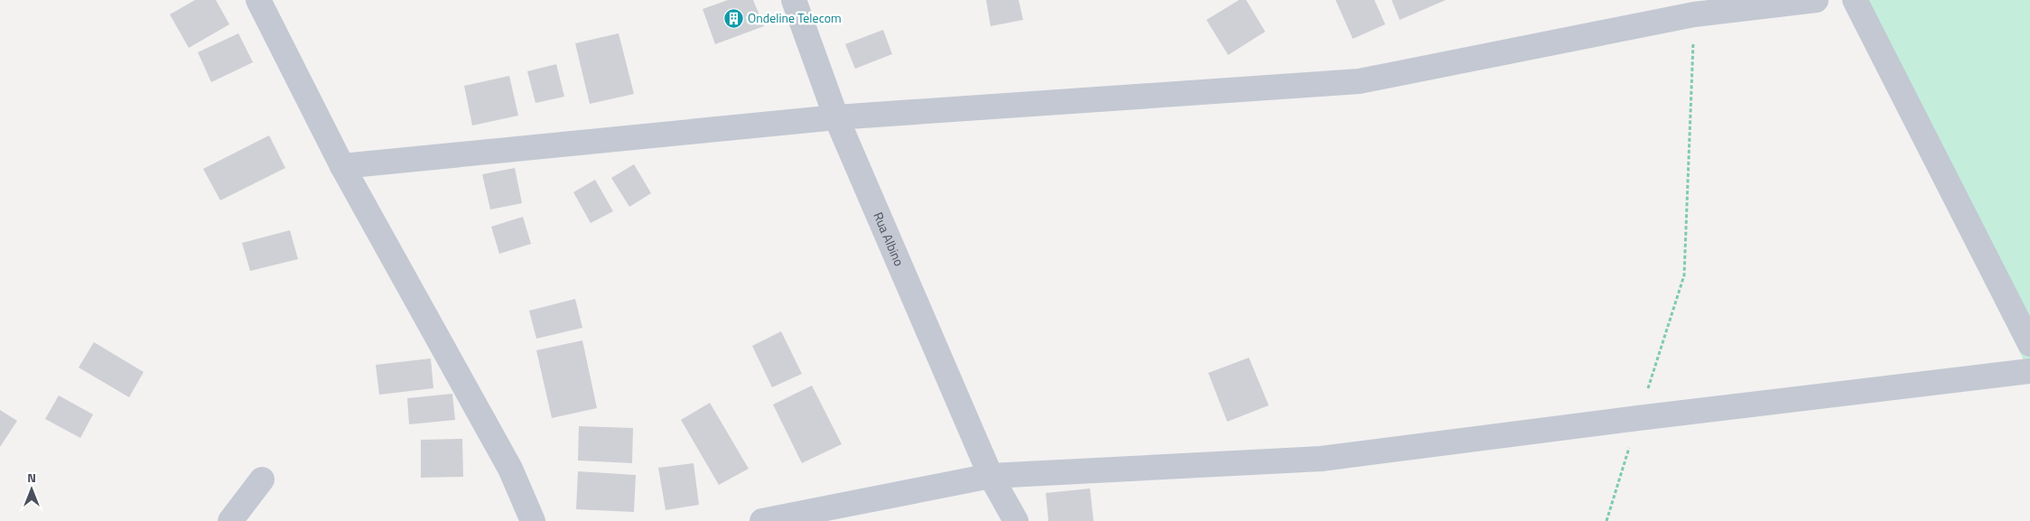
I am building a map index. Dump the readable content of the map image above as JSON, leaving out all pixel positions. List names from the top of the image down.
{
  "streets": {
    "street": ["Rua Albino"]
  },
  "places": {
    "building": ["Ondeline Telecom"]
  },
  "north": "top"
}
